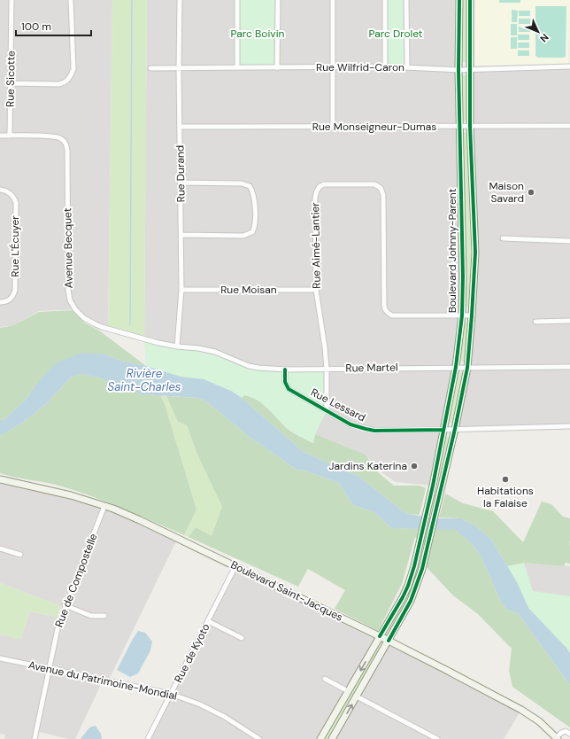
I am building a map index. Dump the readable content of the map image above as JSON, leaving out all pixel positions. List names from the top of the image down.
{
  "streets": {
    "street": [
      "Rue Wilfrid-Caron",
      "Rue Sicotte",
      "Rue Monseigneur-Dumas",
      "Rue Durand",
      "Rue Aimé-Lantier",
      "Rue L'Écuyer",
      "Avenue Becquet",
      "Boulevard Johnny-Parent",
      "Rue Moisan",
      "Rue Martel",
      "Rue Lessard",
      "Rue de Compostelle",
      "Boulevard Saint-Jacques",
      "Rue de Kyoto",
      "Avenue du Patrimoine-Mondial"
    ]
  },
  "crossings": [
    ["Rue Wilfrid-Caron", "Rue Durand"],
    ["Rue Wilfrid-Caron", "Boulevard Johnny-Parent"],
    ["Rue Sicotte", "Avenue Becquet"],
    ["Rue Monseigneur-Dumas", "Rue Durand"],
    ["Rue Monseigneur-Dumas", "Boulevard Johnny-Parent"],
    ["Rue Durand", "Avenue Becquet"],
    ["Rue Durand", "Rue Moisan"],
    ["Rue Durand", "Rue Martel"],
    ["Rue Aimé-Lantier", "Boulevard Johnny-Parent"],
    ["Rue Aimé-Lantier", "Rue Moisan"],
    ["Rue Aimé-Lantier", "Rue Martel"],
    ["Rue Aimé-Lantier", "Rue Lessard"],
    ["Avenue Becquet", "Rue Martel"],
    ["Boulevard Johnny-Parent", "Rue Martel"],
    ["Boulevard Johnny-Parent", "Rue Lessard"],
    ["Boulevard Johnny-Parent", "Boulevard Saint-Jacques"],
    ["Rue Martel", "Rue Lessard"],
    ["Rue de Compostelle", "Boulevard Saint-Jacques"],
    ["Rue de Compostelle", "Avenue du Patrimoine-Mondial"],
    ["Boulevard Saint-Jacques", "Rue de Kyoto"],
    ["Rue de Kyoto", "Avenue du Patrimoine-Mondial"]
  ],
  "water": ["Rivière Saint-Charles"],
  "parks": ["Parc Boivin", "Parc Drolet"],
  "places": ["Maison Savard", "Jardins Katerina", "Habitations la Falaise"],
  "scale_bar": "100 m",
  "north": "bottom right"
}
